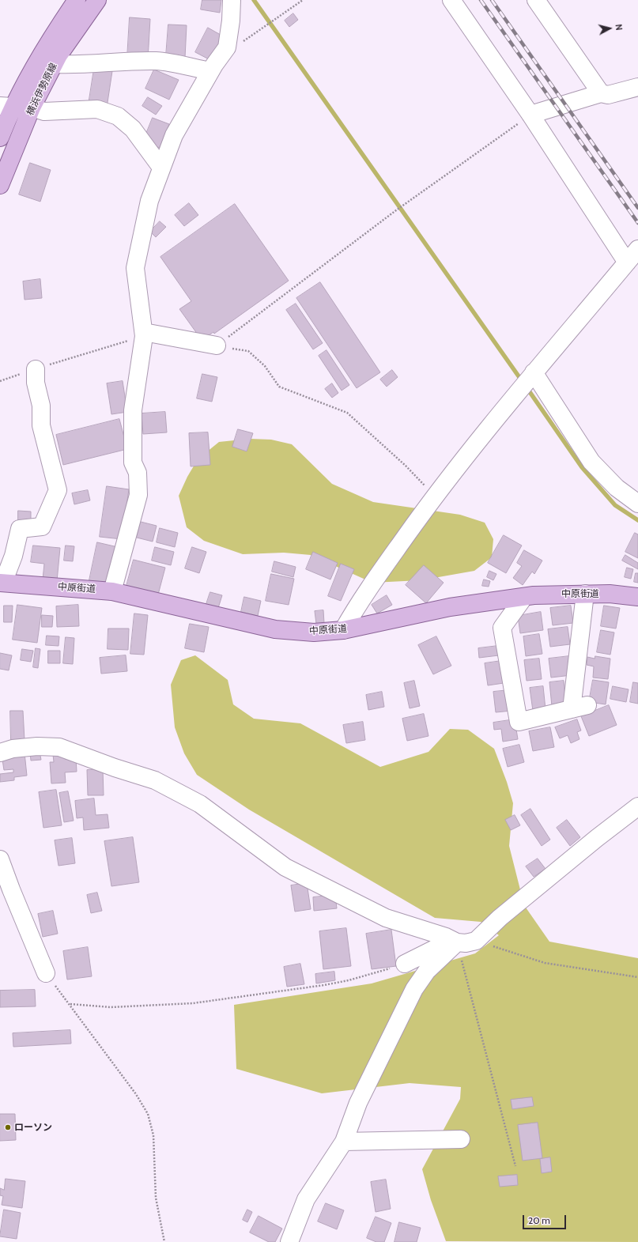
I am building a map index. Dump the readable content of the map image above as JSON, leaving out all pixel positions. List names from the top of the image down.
{
  "streets": {
    "main road": ["横浜伊勢原線", "中原街道"]
  },
  "places": ["ローソン"],
  "scale_bar": "20 m",
  "north": "right"
}
